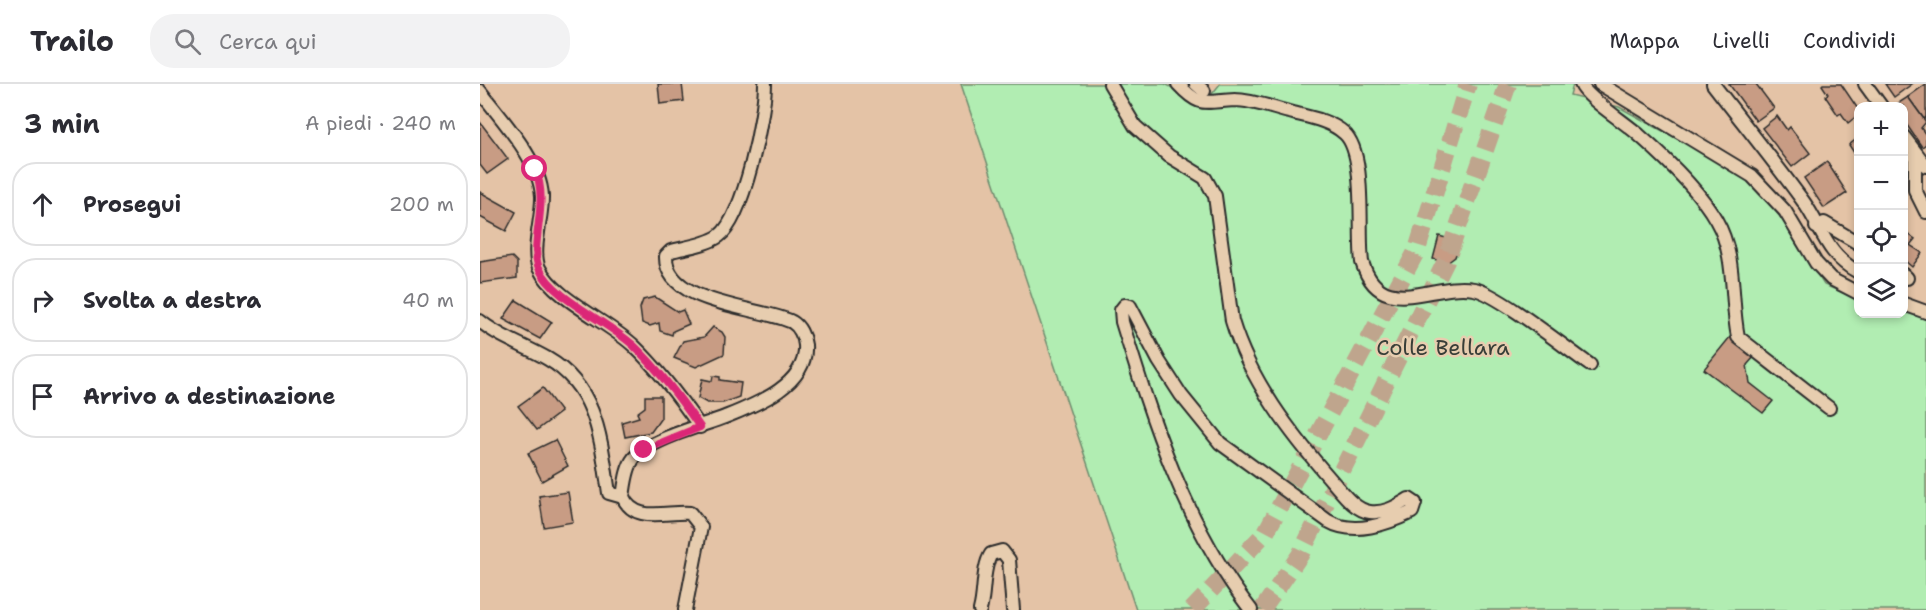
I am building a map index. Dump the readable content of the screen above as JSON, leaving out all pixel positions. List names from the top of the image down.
{
  "parks": ["Colle Bellara"],
  "page": {
    "header": "Trailo",
    "search": "Cerca qui",
    "nav": ["Mappa", "Livelli", "Condividi"],
    "heading": ["3 min", "A piedi · 240 m"],
    "map_buttons": ["+", "−"],
    "list": [
      ["Prosegui", "200 m"],
      ["Svolta a destra", "40 m"],
      "Arrivo a destinazione"
    ]
  }
}
